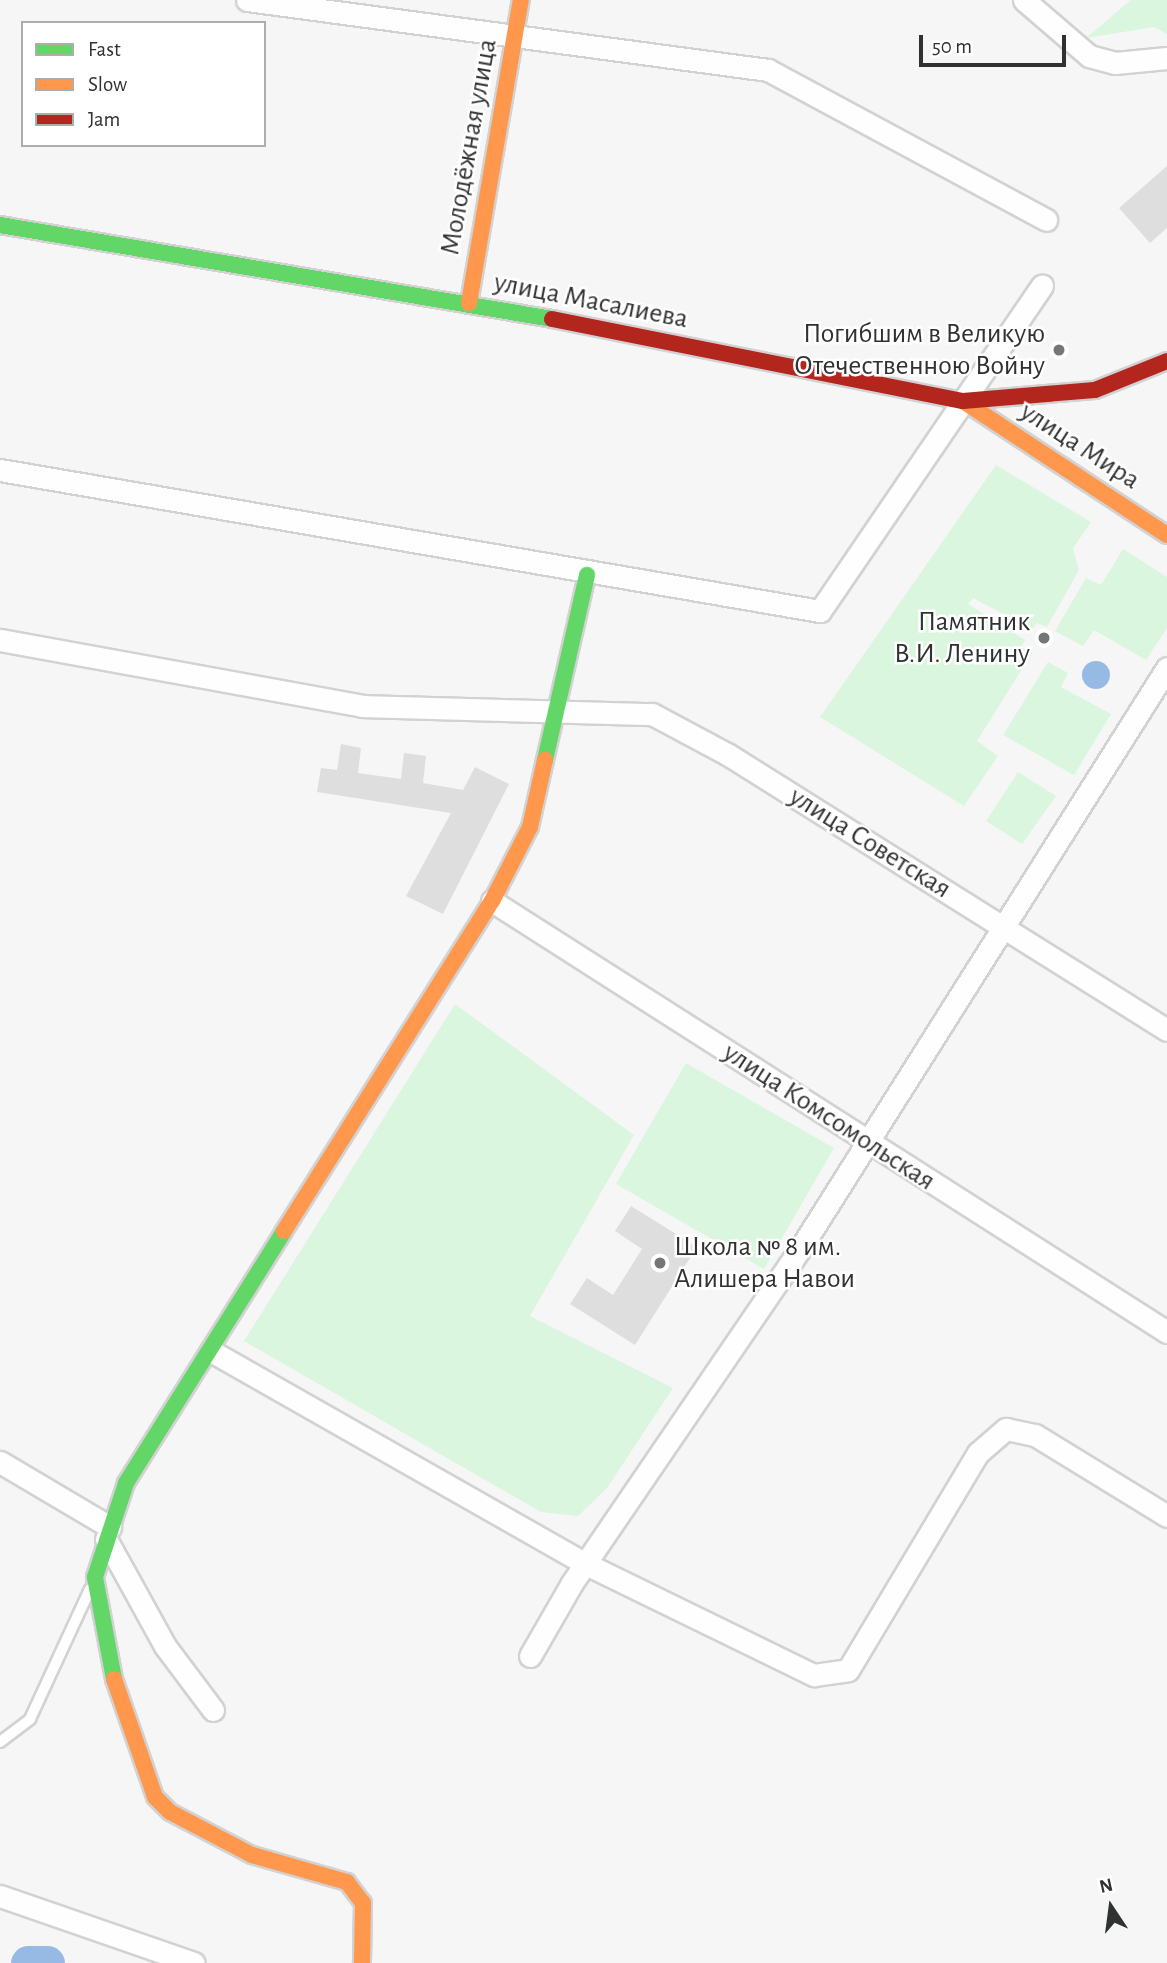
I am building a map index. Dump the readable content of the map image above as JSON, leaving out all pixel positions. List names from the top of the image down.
{
  "streets": {
    "main road": ["Молодёжная улица", "улица Масалиева", "улица Мира"],
    "street": ["улица Советская", "улица Комсомольская"]
  },
  "crossings": [
    ["Молодёжная улица", "улица Масалиева"],
    ["улица Масалиева", "улица Мира"]
  ],
  "places": ["Погибшим в Великую Отечественною Войну", "Памятник В.И. Ленину", "Школа № 8 им. Алишера Навои"],
  "legend": ["Fast", "Slow", "Jam"],
  "scale_bar": "50 m",
  "north": "top"
}
